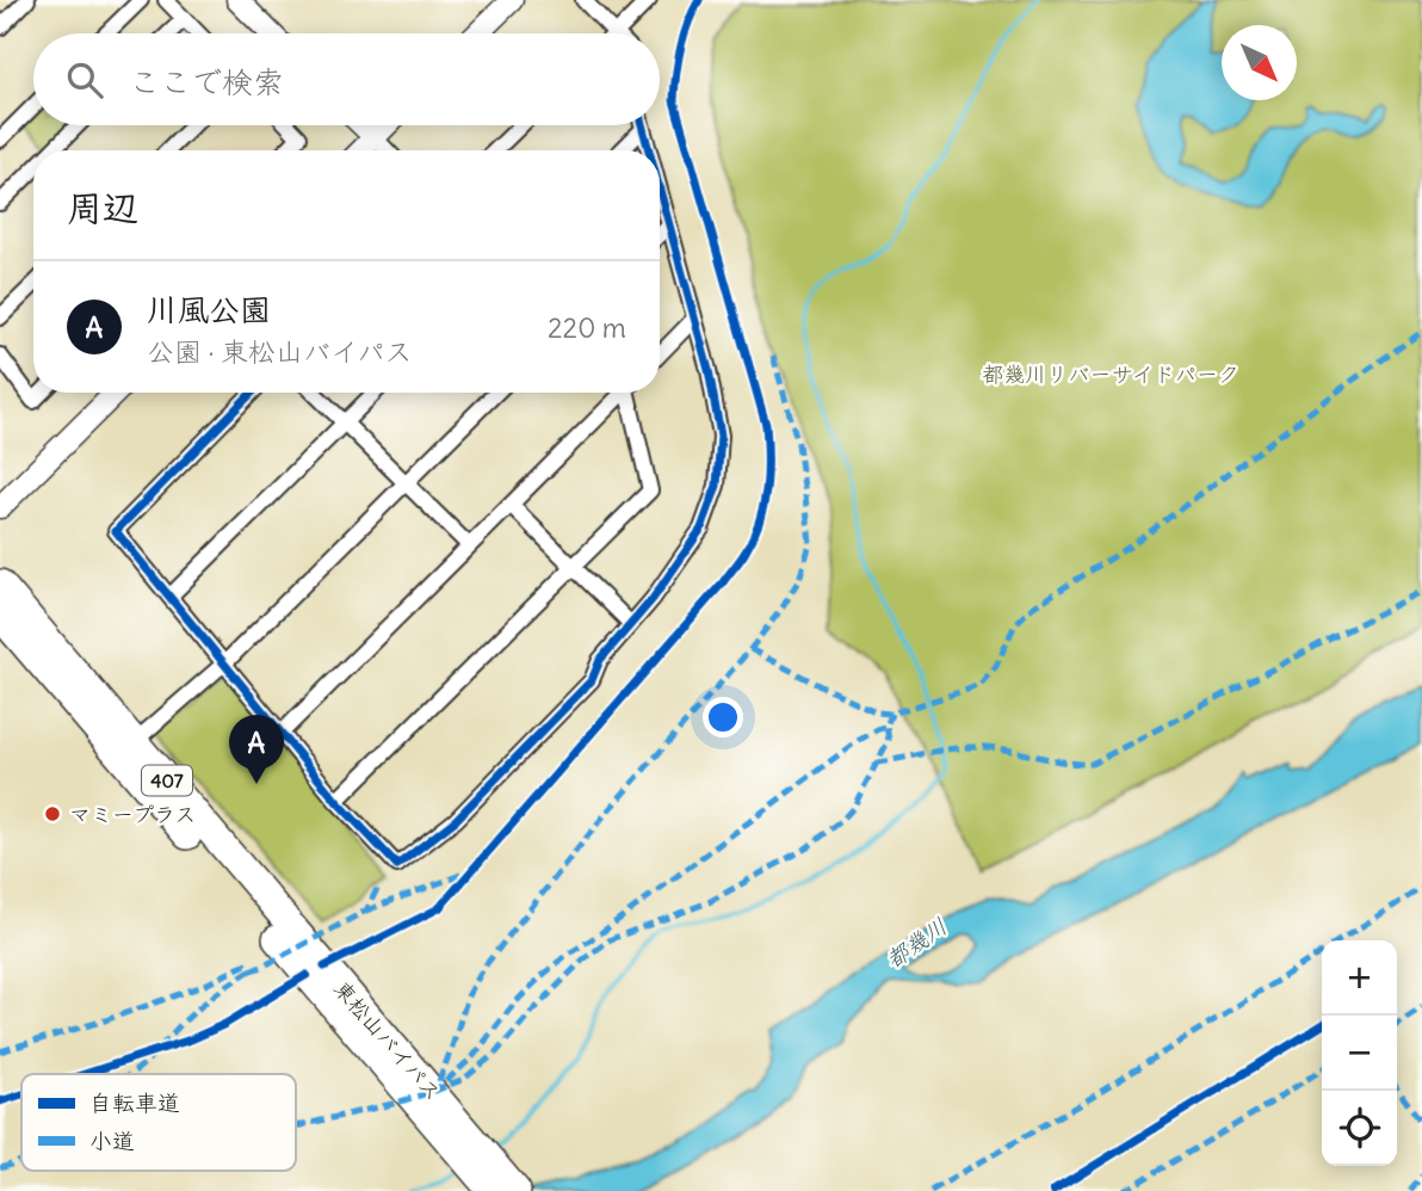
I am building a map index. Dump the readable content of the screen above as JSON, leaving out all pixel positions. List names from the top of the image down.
{
  "streets": {
    "highway": ["407", "東松山バイパス"]
  },
  "water": ["都幾川"],
  "parks": ["都幾川リバーサイドパーク"],
  "places": ["マミープラス"],
  "legend": ["自転車道", "小道"],
  "north": "bottom right",
  "page": {
    "search": "ここで検索",
    "heading": "周辺",
    "list": [
      {
        "mark": "A",
        "name": "川風公園",
        "note": "公園 · 東松山バイパス",
        "value": "220 m"
      }
    ],
    "pins": "A",
    "map_buttons": ["+", "−"]
  }
}
